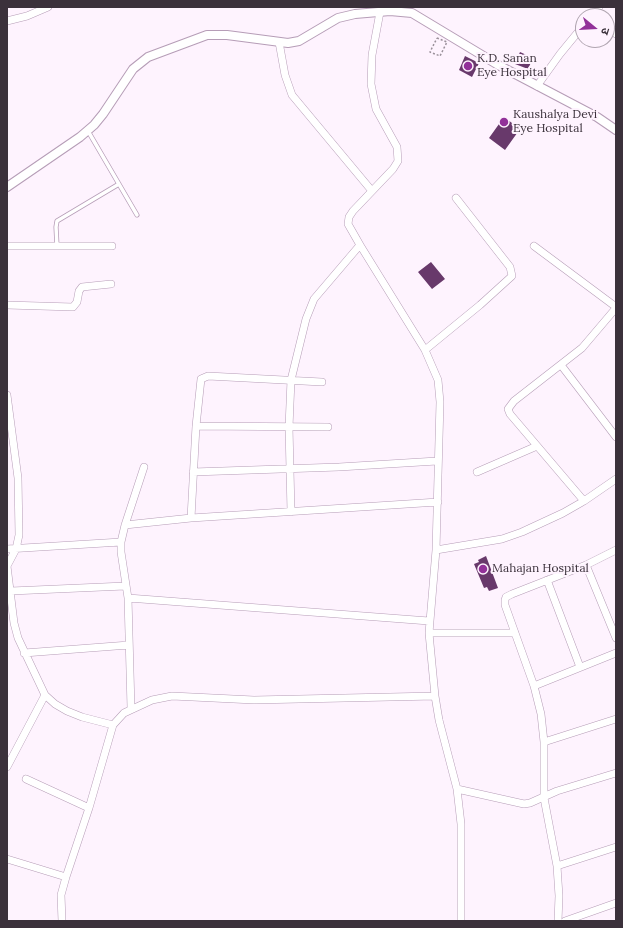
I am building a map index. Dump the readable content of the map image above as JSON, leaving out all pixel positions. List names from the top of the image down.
{
  "places": ["K.D. Sanan Eye Hospital", "Kaushalya Devi Eye Hospital", "Mahajan Hospital"],
  "north": "right"
}
